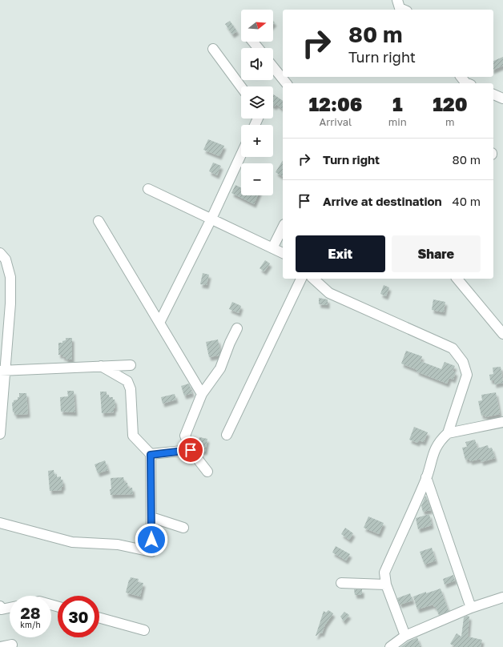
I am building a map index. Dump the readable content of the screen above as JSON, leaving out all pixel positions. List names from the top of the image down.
{
  "north": "right",
  "page": {
    "map_buttons": ["+", "−"],
    "turn": ["80 m", "Turn right"],
    "eta": [
      "12:06",
      "Arrival",
      "1",
      "min",
      "120",
      "m"
    ],
    "list": [
      {
        "name": "Turn right",
        "value": "80 m"
      },
      {
        "name": "Arrive at destination",
        "value": "40 m"
      }
    ],
    "buttons": ["Exit", "Share"],
    "speed": "28 km/h",
    "limit": "30"
  }
}
